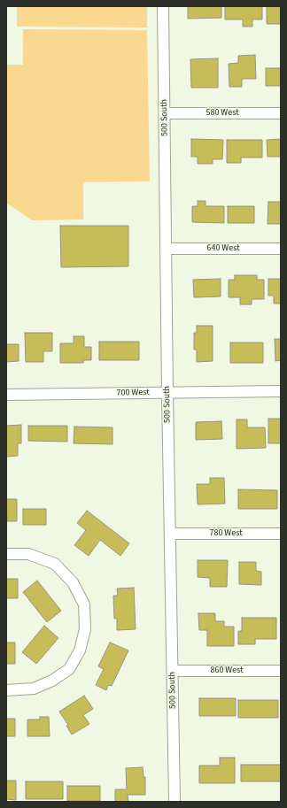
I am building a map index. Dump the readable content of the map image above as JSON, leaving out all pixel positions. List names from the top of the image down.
{
  "streets": {
    "street": [
      "580 West",
      "500 South",
      "640 West",
      "700 West",
      "780 West",
      "860 West"
    ]
  },
  "crossings": [
    ["580 West", "500 South"],
    ["500 South", "640 West"],
    ["500 South", "700 West"],
    ["500 South", "780 West"],
    ["500 South", "860 West"]
  ]
}
